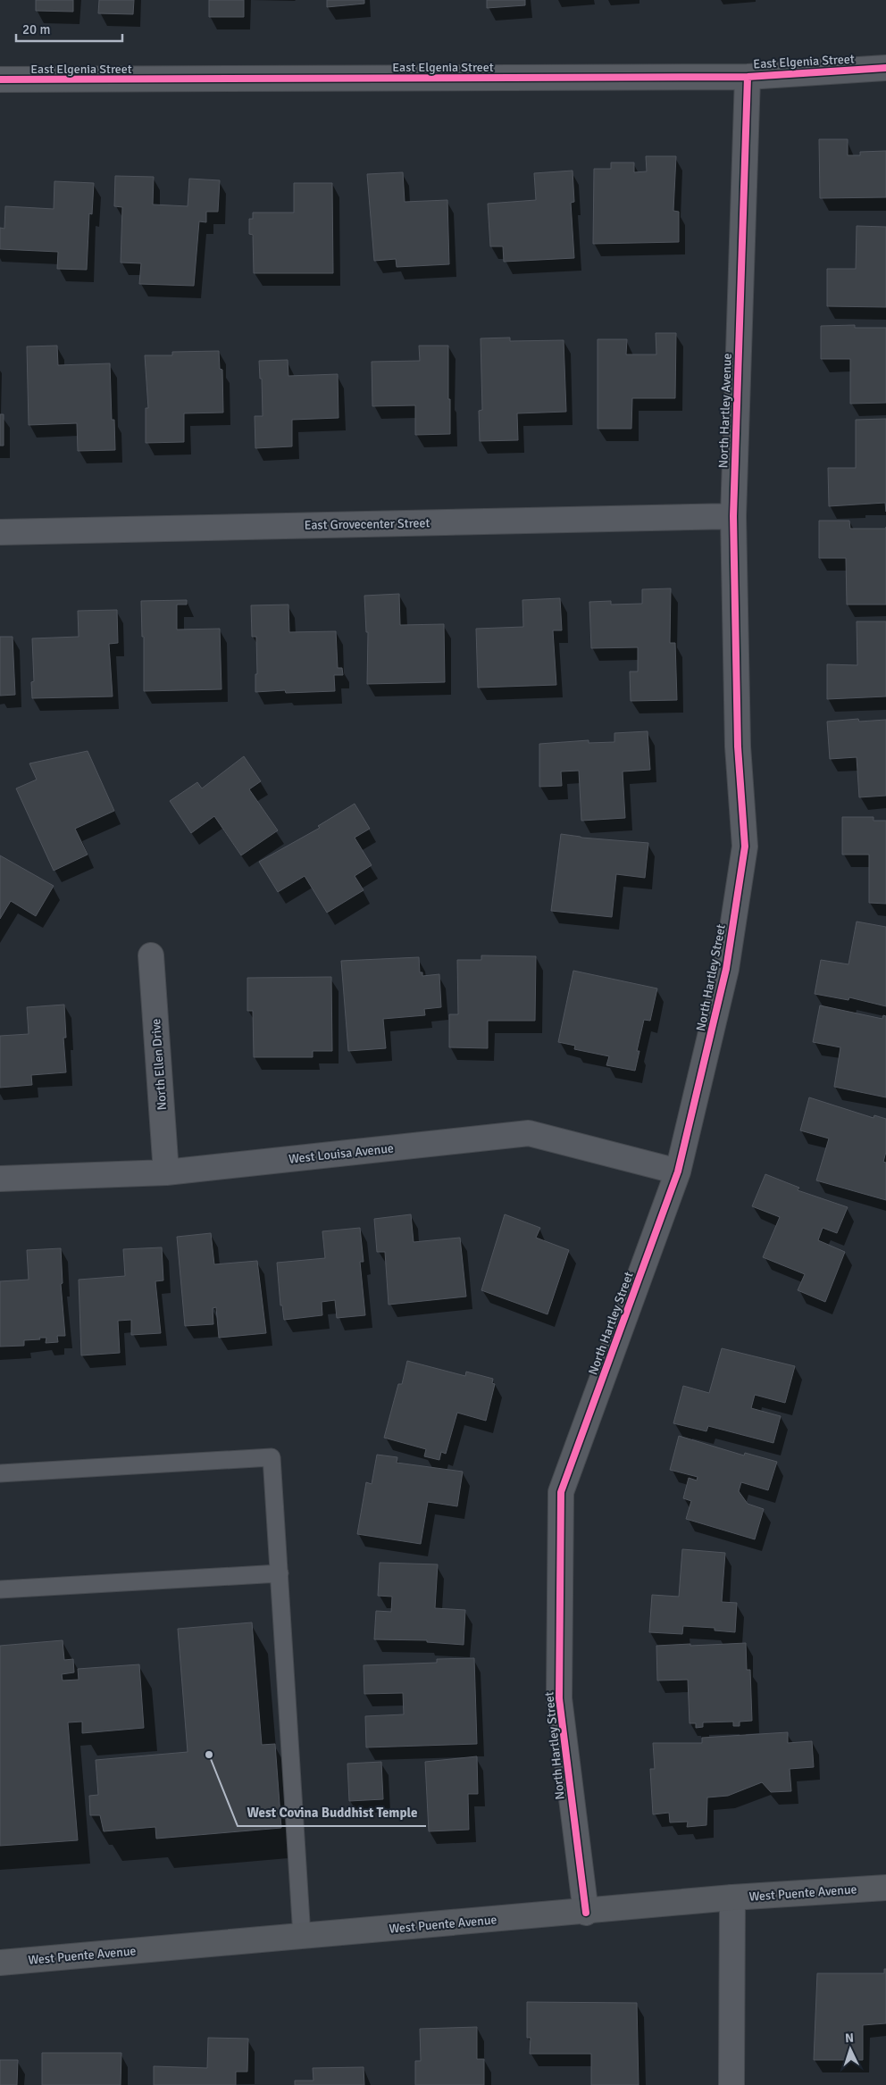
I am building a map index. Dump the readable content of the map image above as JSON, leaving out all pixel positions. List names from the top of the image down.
{
  "streets": {
    "main road": ["West Puente Avenue"],
    "street": [
      "East Elgenia Street",
      "North Hartley Avenue",
      "East Grovecenter Street",
      "North Hartley Street",
      "North Ellen Drive",
      "West Louisa Avenue"
    ]
  },
  "crossings": [
    ["East Elgenia Street", "North Hartley Avenue"],
    ["North Hartley Avenue", "East Grovecenter Street"],
    ["North Hartley Avenue", "North Hartley Street"],
    ["North Hartley Street", "West Louisa Avenue"],
    ["North Hartley Street", "West Puente Avenue"],
    ["North Ellen Drive", "West Louisa Avenue"]
  ],
  "places": ["West Covina Buddhist Temple"],
  "scale_bar": "20 m",
  "north": "top"
}
